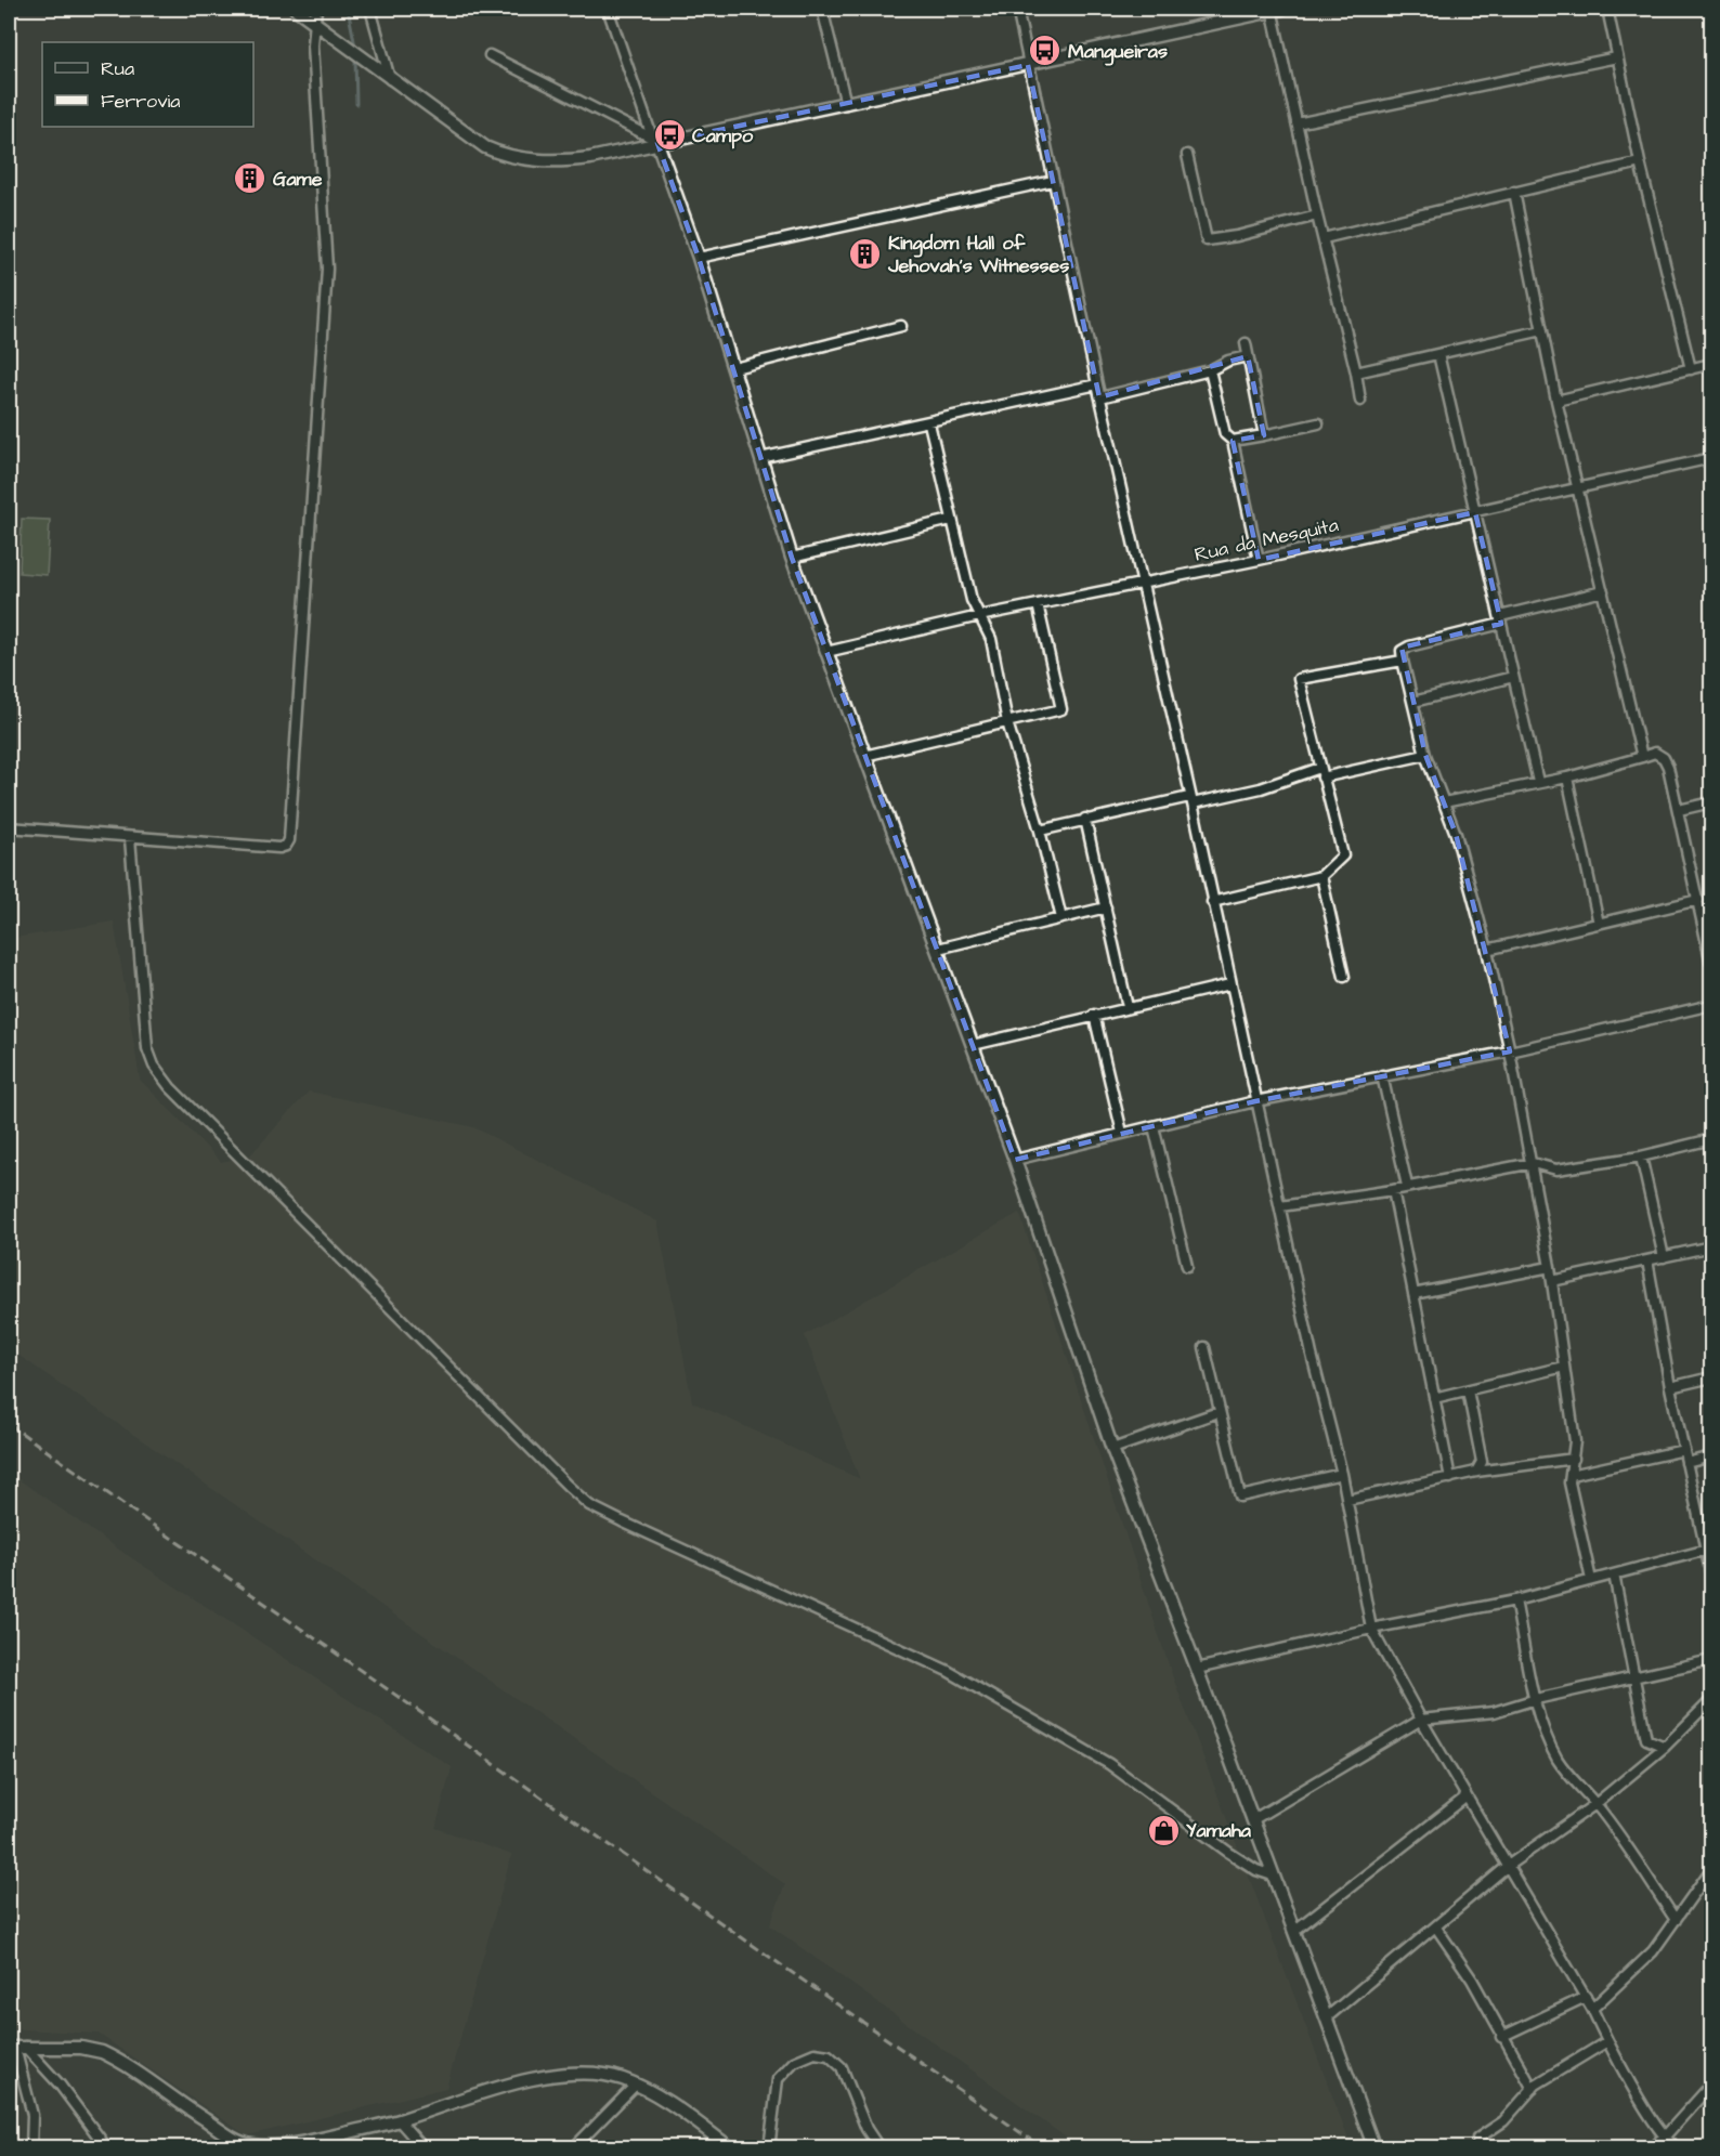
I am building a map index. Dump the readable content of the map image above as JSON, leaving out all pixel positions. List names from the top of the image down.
{
  "streets": {
    "street": ["Rua da Mesquita"]
  },
  "places": {
    "bus stop": ["Mangueiras", "Campo"],
    "building": ["Game", "Kingdom Hall of Jehovah's Witnesses"],
    "shop": ["Yamaha"]
  },
  "legend": ["Rua", "Ferrovia"]
}
